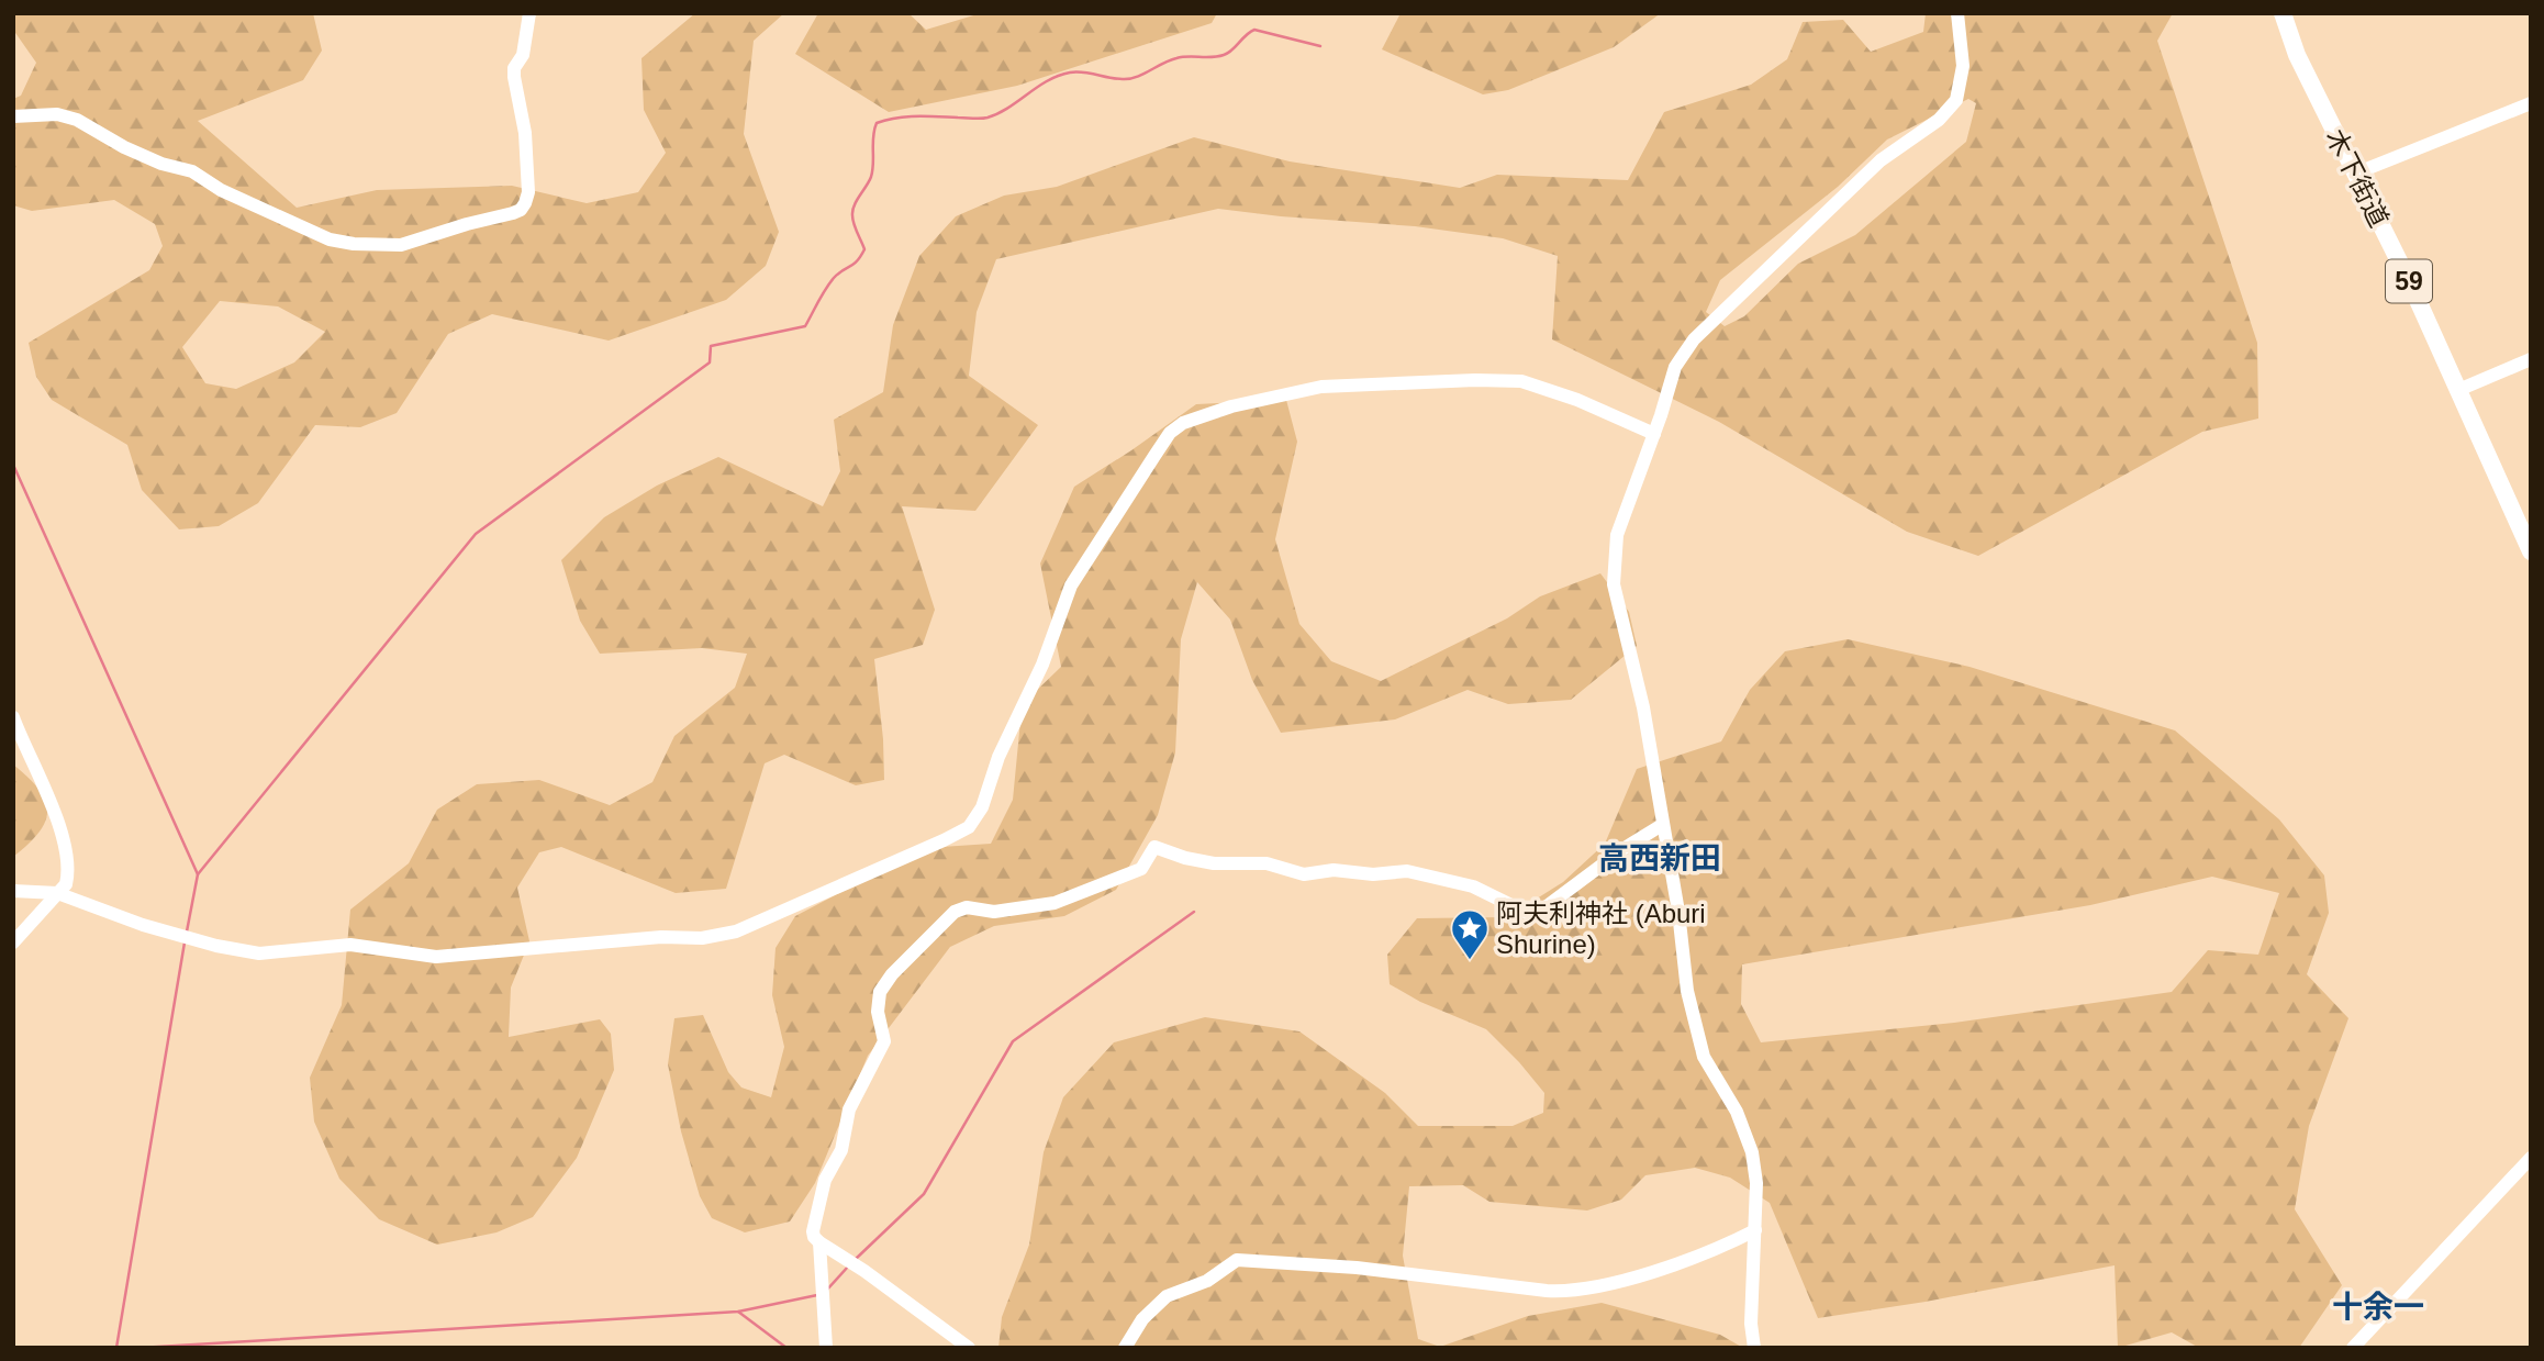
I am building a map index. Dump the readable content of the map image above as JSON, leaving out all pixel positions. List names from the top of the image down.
{
  "streets": {
    "main road": ["木下街道", "59"]
  },
  "districts": ["高西新田", "十余一"],
  "places": {
    "place": ["阿夫利神社 (Aburi Shurine)"]
  }
}
